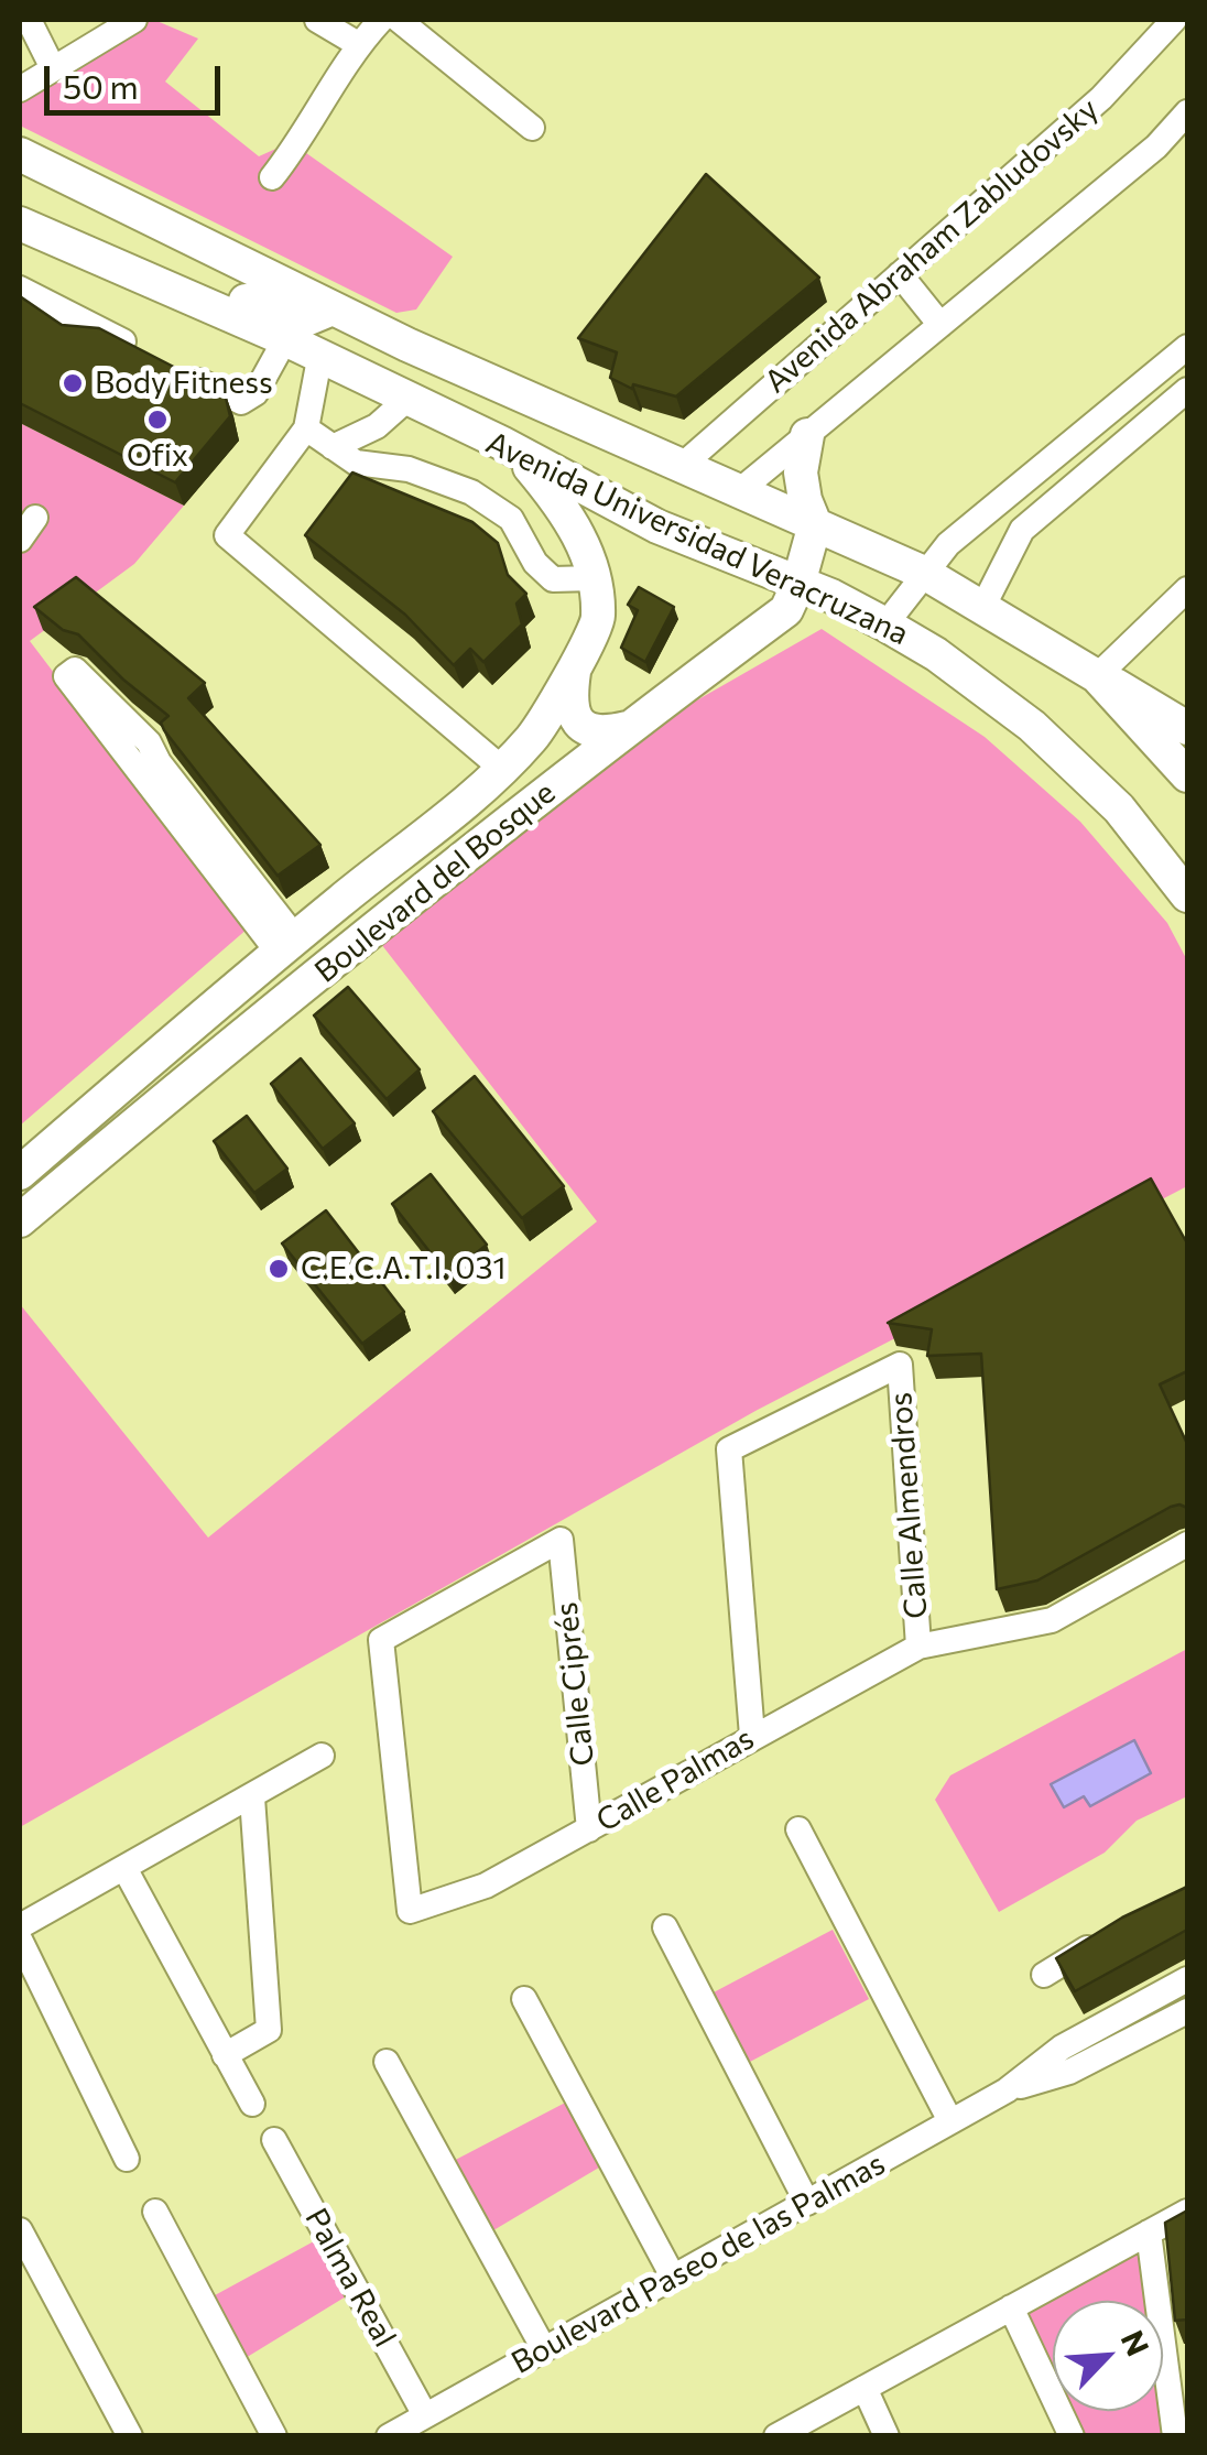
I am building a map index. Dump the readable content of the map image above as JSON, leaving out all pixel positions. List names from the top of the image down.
{
  "streets": {
    "main road": ["Avenida Universidad Veracruzana", "Boulevard del Bosque"],
    "street": [
      "Avenida Abraham Zabludovsky",
      "Calle Almendros",
      "Calle Ciprés",
      "Calle Palmas",
      "Boulevard Paseo de las Palmas",
      "Palma Real"
    ]
  },
  "crossings": [
    ["Avenida Abraham Zabludovsky", "Avenida Universidad Veracruzana"],
    ["Avenida Universidad Veracruzana", "Boulevard del Bosque"],
    ["Calle Almendros", "Calle Palmas"],
    ["Calle Ciprés", "Calle Palmas"],
    ["Boulevard Paseo de las Palmas", "Palma Real"]
  ],
  "places": ["Body Fitness", "Ofix", "C.E.C.A.T.I. 031"],
  "scale_bar": "50 m",
  "north": "top right"
}
